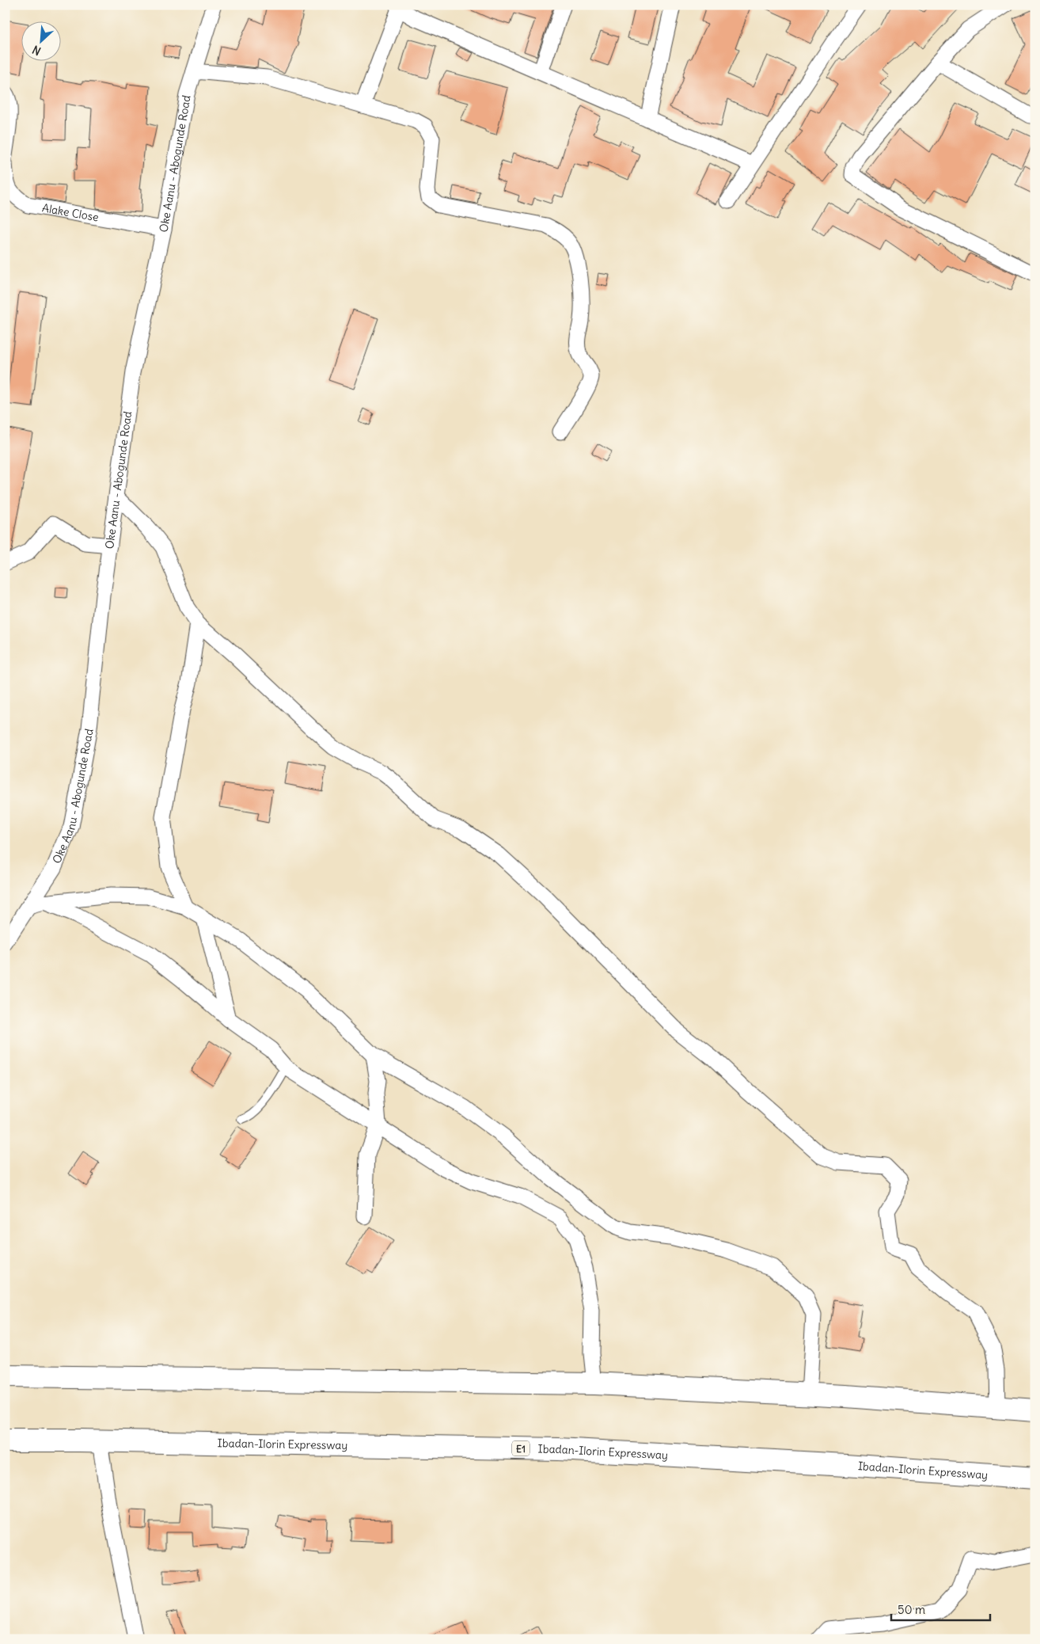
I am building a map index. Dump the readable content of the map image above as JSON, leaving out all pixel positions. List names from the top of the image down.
{
  "streets": {
    "highway": ["Ibadan-Ilorin Expressway", "E1"],
    "street": ["Oke Aanu - Abogunde Road", "Alake Close"]
  },
  "crossings": [
    ["Oke Aanu - Abogunde Road", "Alake Close"]
  ],
  "scale_bar": "50 m",
  "north": "bottom left"
}
